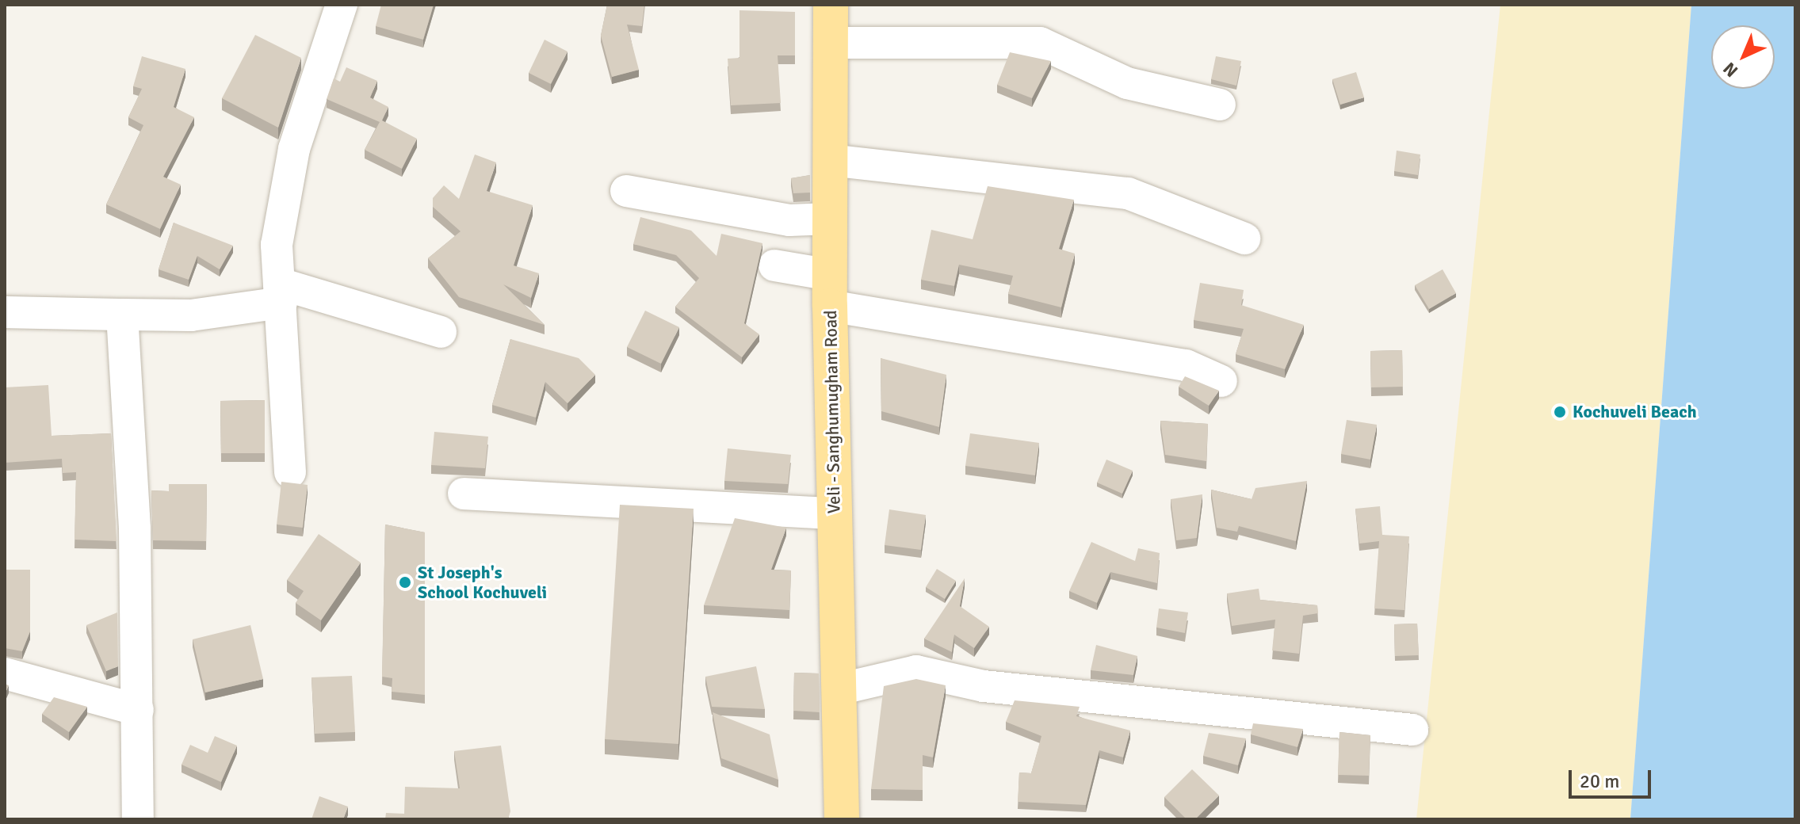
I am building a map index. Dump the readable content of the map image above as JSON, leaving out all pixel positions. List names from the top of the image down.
{
  "streets": {
    "main road": ["Veli - Sanghumugham Road"]
  },
  "places": ["Kochuveli Beach", "St Joseph's School Kochuveli"],
  "scale_bar": "20 m",
  "north": "bottom left"
}
